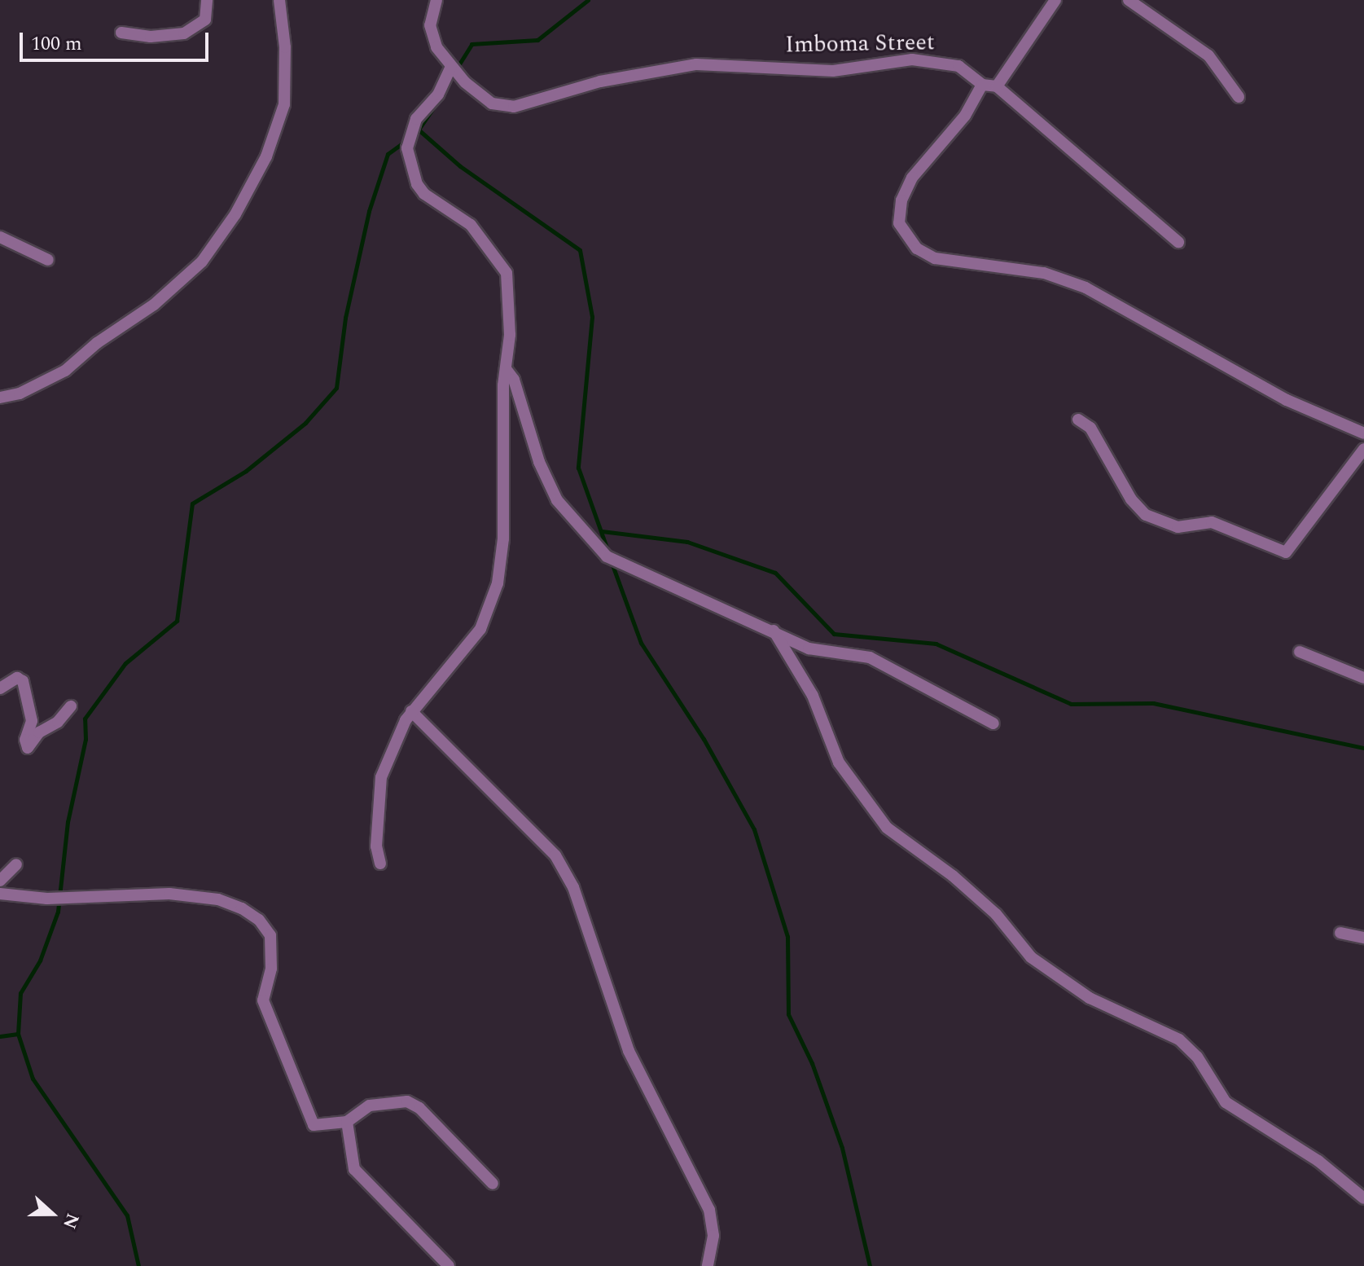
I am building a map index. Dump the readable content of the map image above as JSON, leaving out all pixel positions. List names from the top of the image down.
{
  "streets": {
    "street": ["Imboma Street"]
  },
  "scale_bar": "100 m",
  "north": "right"
}
